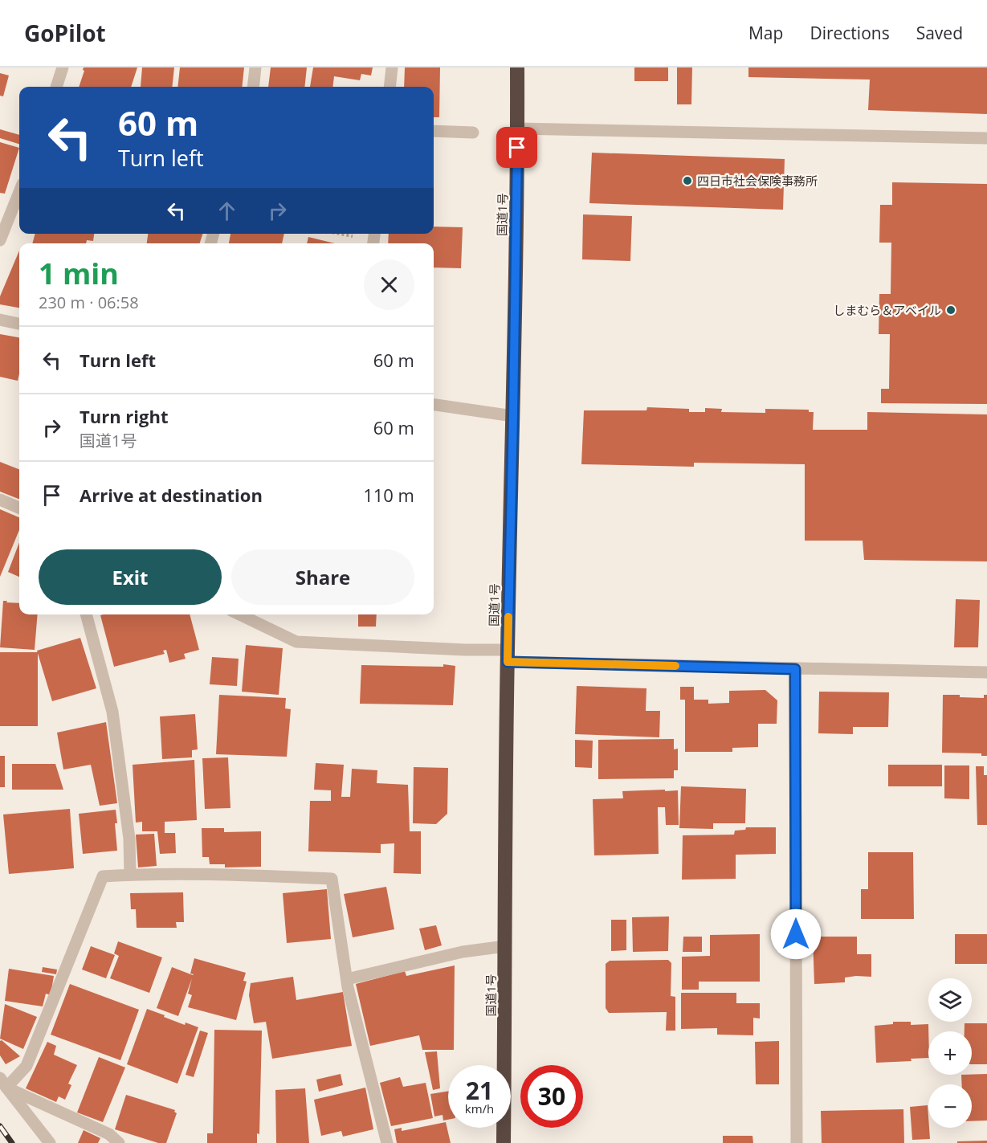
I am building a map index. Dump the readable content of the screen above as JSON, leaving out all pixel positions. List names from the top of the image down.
{
  "streets": {
    "highway": ["国道1号"]
  },
  "places": ["四日市社会保険事務所", "しまむら＆アベイル"],
  "page": {
    "header": "GoPilot",
    "nav": ["Map", "Directions", "Saved"],
    "turn": ["60 m", "Turn left"],
    "heading": ["1 min", "230 m · 06:58"],
    "list": [
      {
        "name": "Turn left",
        "value": "60 m"
      },
      {
        "name": "Turn right",
        "note": "国道1号",
        "value": "60 m"
      },
      {
        "name": "Arrive at destination",
        "value": "110 m"
      }
    ],
    "buttons": ["Exit", "Share"],
    "map_buttons": ["+", "−"],
    "speed": "21 km/h",
    "limit": "30"
  }
}
